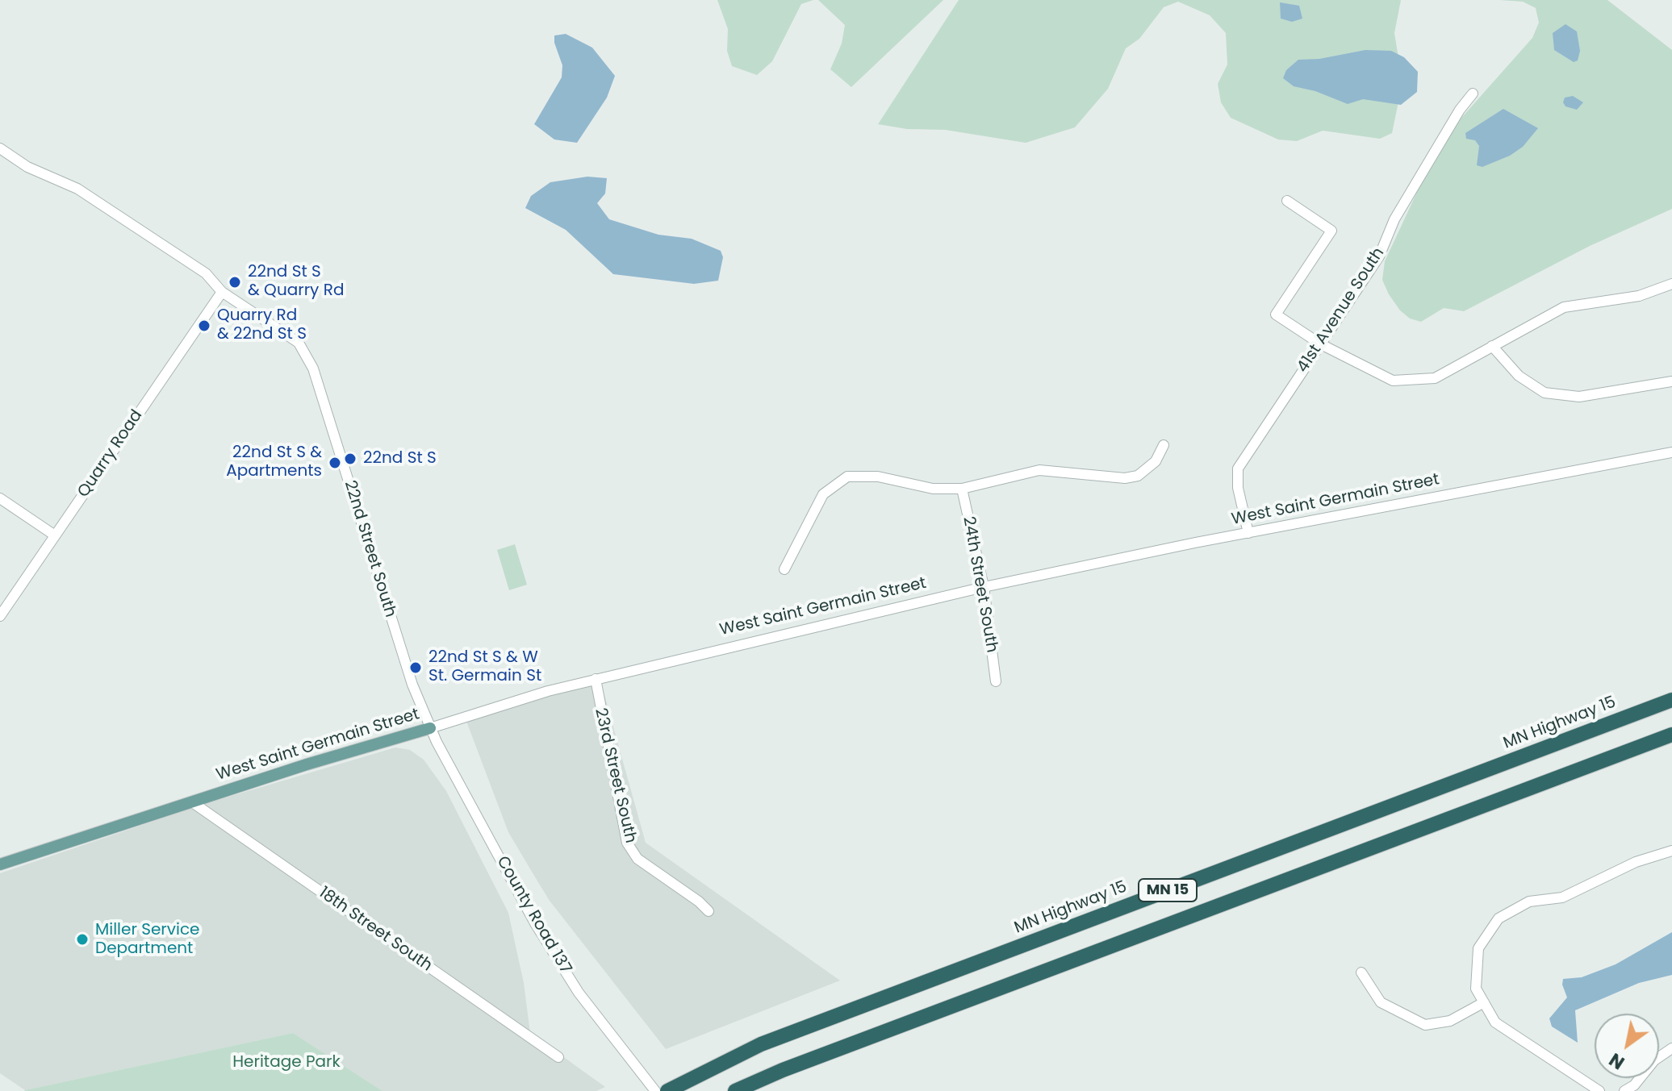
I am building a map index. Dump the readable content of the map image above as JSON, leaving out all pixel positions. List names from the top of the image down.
{
  "streets": {
    "highway": ["MN Highway 15", "MN 15"],
    "main road": ["West Saint Germain Street"],
    "street": [
      "41st Avenue South",
      "Quarry Road",
      "22nd Street South",
      "24th Street South",
      "23rd Street South",
      "County Road 137",
      "18th Street South"
    ]
  },
  "crossings": [
    ["41st Avenue South", "West Saint Germain Street"],
    ["Quarry Road", "22nd Street South"],
    ["West Saint Germain Street", "22nd Street South"],
    ["West Saint Germain Street", "24th Street South"],
    ["West Saint Germain Street", "23rd Street South"],
    ["West Saint Germain Street", "County Road 137"],
    ["West Saint Germain Street", "18th Street South"],
    ["22nd Street South", "County Road 137"]
  ],
  "parks": ["Heritage Park"],
  "places": [
    "22nd St S & Quarry Rd",
    "Quarry Rd & 22nd St S",
    "22nd St S",
    "22nd St S & Apartments",
    "22nd St S & W St. Germain St",
    "Miller Service Department"
  ],
  "north": "bottom left"
}
